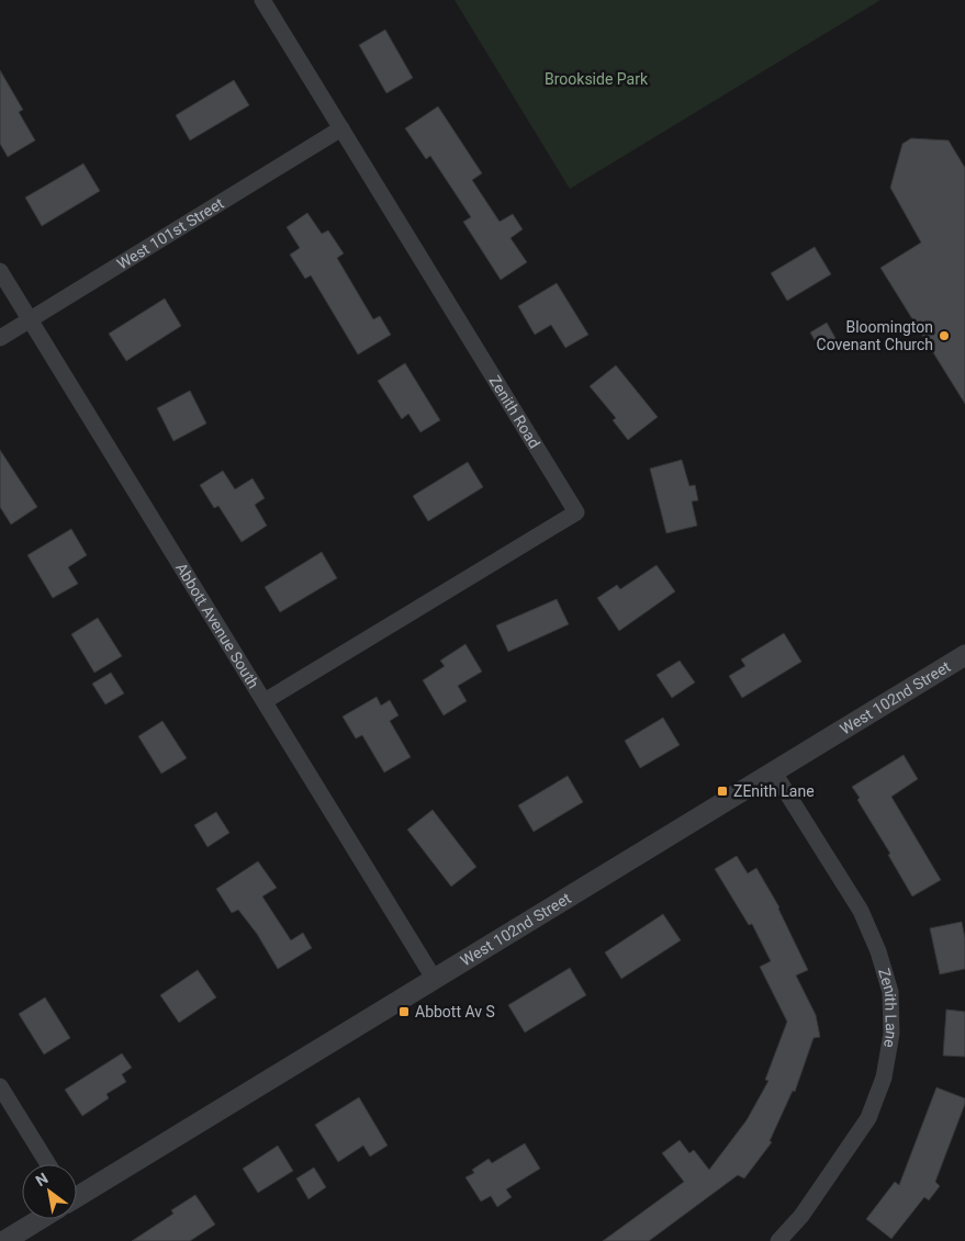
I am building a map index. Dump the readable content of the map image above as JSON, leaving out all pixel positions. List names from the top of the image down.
{
  "streets": {
    "street": [
      "West 101st Street",
      "Zenith Road",
      "Abbott Avenue South",
      "West 102nd Street",
      "Zenith Lane"
    ]
  },
  "crossings": [
    ["West 101st Street", "Zenith Road"],
    ["West 101st Street", "Abbott Avenue South"],
    ["Zenith Road", "Abbott Avenue South"],
    ["Abbott Avenue South", "West 102nd Street"],
    ["West 102nd Street", "Zenith Lane"]
  ],
  "parks": ["Brookside Park"],
  "places": {
    "other": ["Bloomington Covenant Church"],
    "transit": ["ZEnith Lane", "Abbott Av S"]
  },
  "north": "top left"
}
